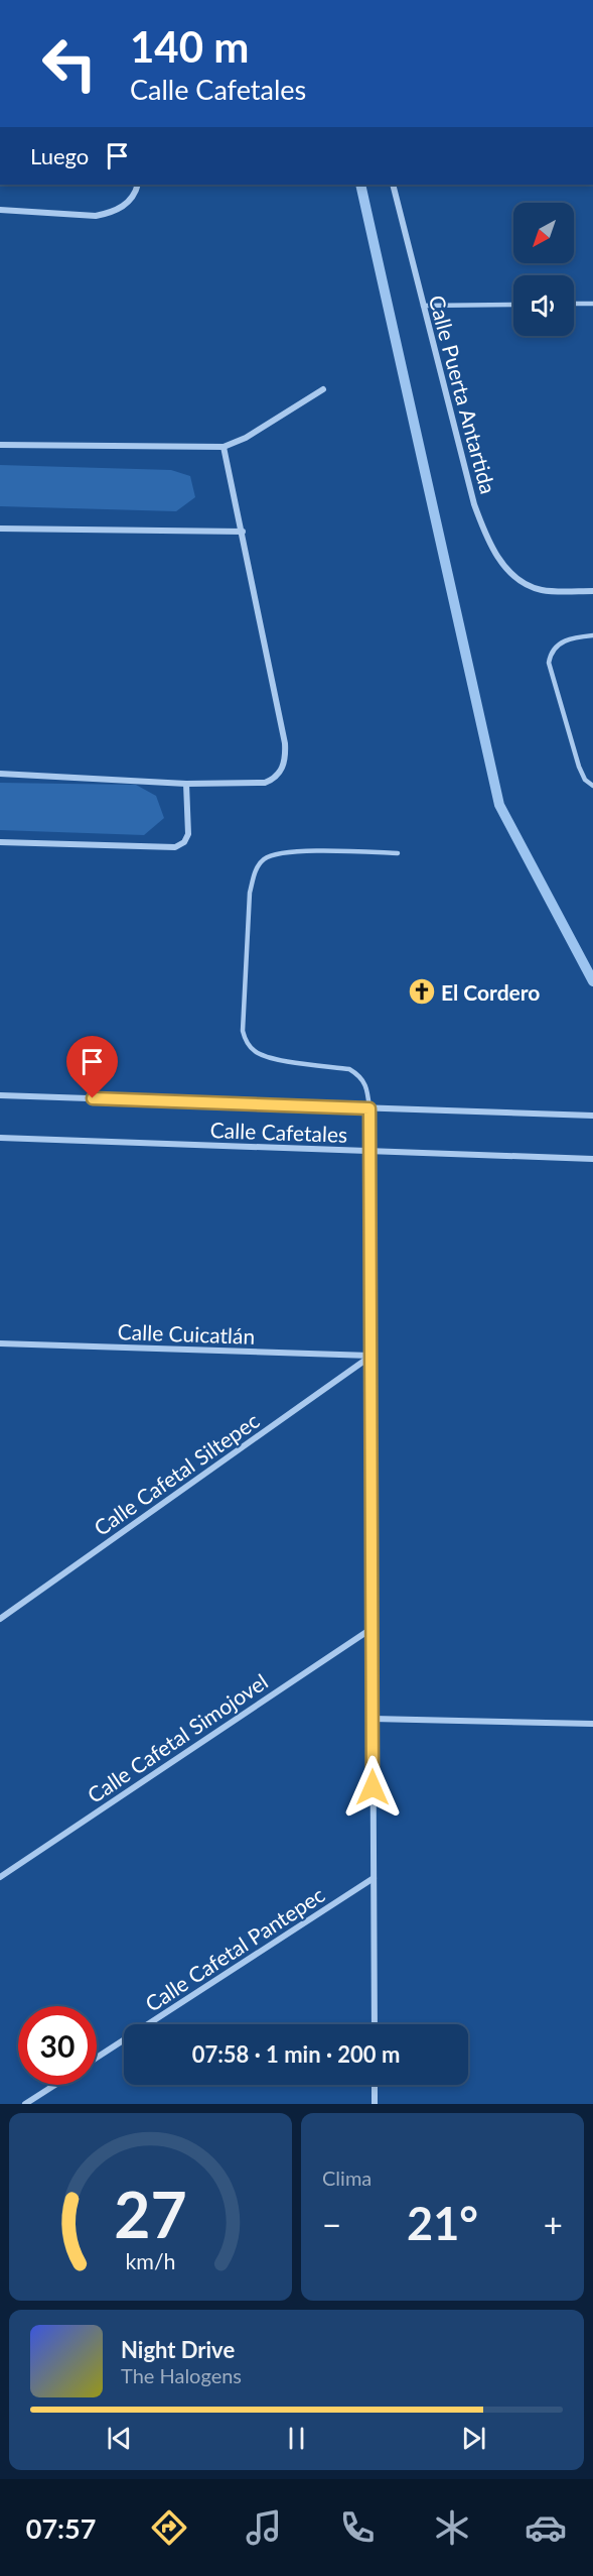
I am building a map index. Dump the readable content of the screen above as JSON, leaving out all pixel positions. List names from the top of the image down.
{
  "streets": {
    "street": [
      "Calle Puerta Antartida",
      "Calle Cafetales",
      "Calle Cuicatlán",
      "Calle Cafetal Siltepec",
      "Calle Cafetal Simojovel",
      "Calle Cafetal Pantepec"
    ]
  },
  "crossings": [
    ["Calle Cuicatlán", "Calle Cafetal Siltepec"]
  ],
  "places": {
    "church": ["El Cordero"]
  },
  "north": "bottom left",
  "page": {
    "turn": ["140 m", "Calle Cafetales"],
    "then": "Luego",
    "limit": "30",
    "trip": "07:58 · 1 min · 200 m",
    "tile": "Clima",
    "heat": ["−", "21°", "+"],
    "song": ["Night Drive", "The Halogens"],
    "tabs": "07:57",
    "gauge": ["27", "km/h"]
  }
}
